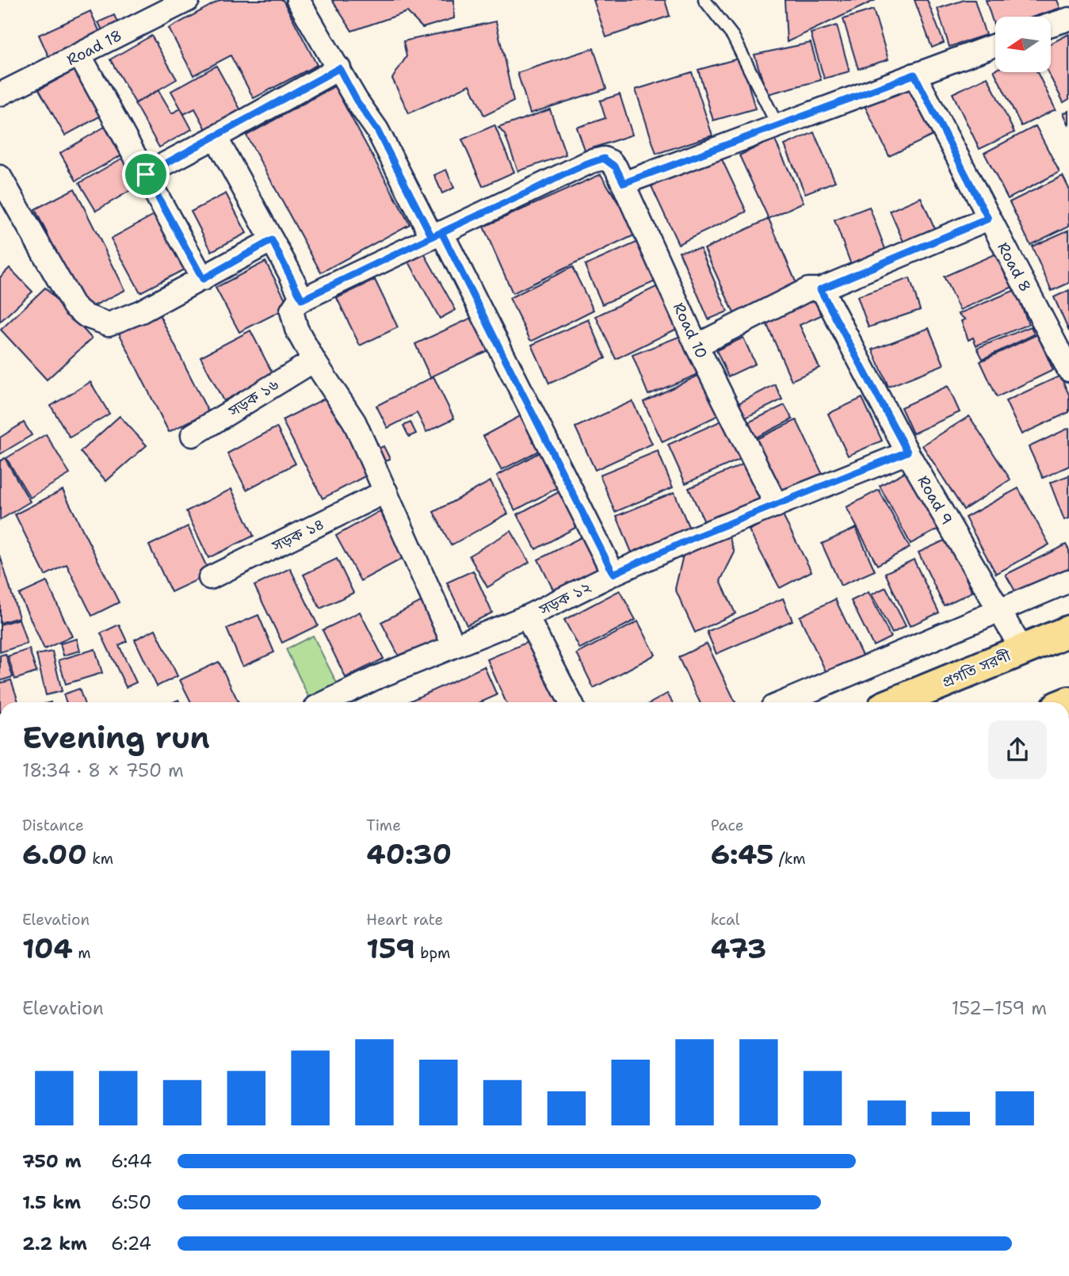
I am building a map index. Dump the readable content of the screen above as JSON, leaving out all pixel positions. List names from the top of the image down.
{
  "streets": {
    "main road": ["প্রগতি সরণী"],
    "street": [
      "Road 18",
      "Road 8",
      "Road 10",
      "সড়ক ১৬",
      "Road 9",
      "সড়ক ১৪",
      "সড়ক ১২"
    ]
  },
  "crossings": [
    ["Road 10", "সড়ক ১২"],
    ["Road 9", "সড়ক ১২"],
    ["Road 9", "প্রগতি সরণী"]
  ],
  "north": "left",
  "page": {
    "heading": ["Evening run", "18:34 · 8 × 750 m"],
    "stats": [
      ["Distance", "6.00 km"],
      ["Time", "40:30"],
      ["Pace", "6:45 /km"],
      ["Elevation", "104 m"],
      ["Heart rate", "159 bpm"],
      ["kcal", "473"]
    ],
    "chart": ["Elevation", "152–159 m"],
    "list": [
      {
        "name": "750 m",
        "note": "6:44"
      },
      {
        "name": "1.5 km",
        "note": "6:50"
      },
      {
        "name": "2.2 km",
        "note": "6:24"
      }
    ]
  }
}
